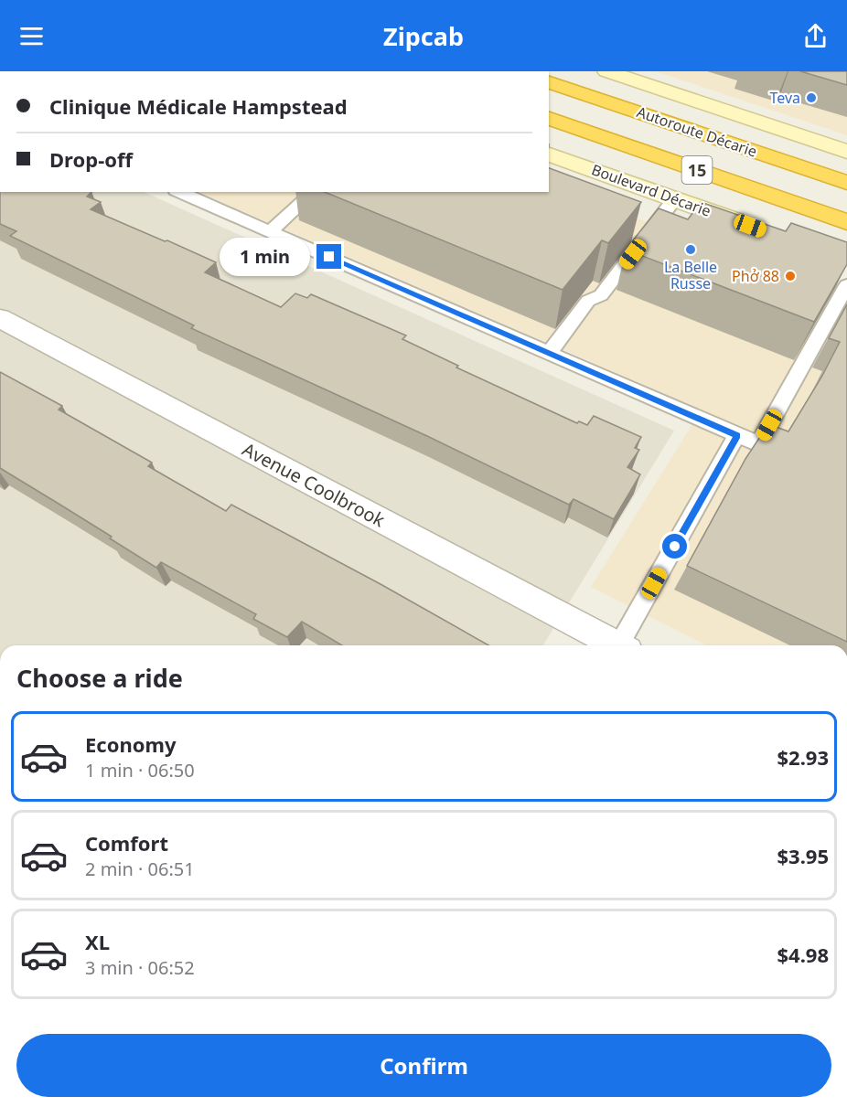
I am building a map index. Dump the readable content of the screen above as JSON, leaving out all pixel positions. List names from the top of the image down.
{
  "streets": {
    "highway": ["Autoroute Décarie", "15"],
    "main road": ["Boulevard Décarie"],
    "street": ["Avenue Coolbrook"]
  },
  "places": ["Teva", "La Belle Russe", "Phở 88"],
  "page": {
    "header": "Zipcab",
    "banner": ["Clinique Médicale Hampstead", "Drop-off"],
    "bubble": "1 min",
    "heading": "Choose a ride",
    "list": [
      {
        "name": "Economy",
        "note": "1 min · 06:50",
        "value": "$2.93"
      },
      {
        "name": "Comfort",
        "note": "2 min · 06:51",
        "value": "$3.95"
      },
      {
        "name": "XL",
        "note": "3 min · 06:52",
        "value": "$4.98"
      }
    ],
    "buttons": "Confirm"
  }
}
